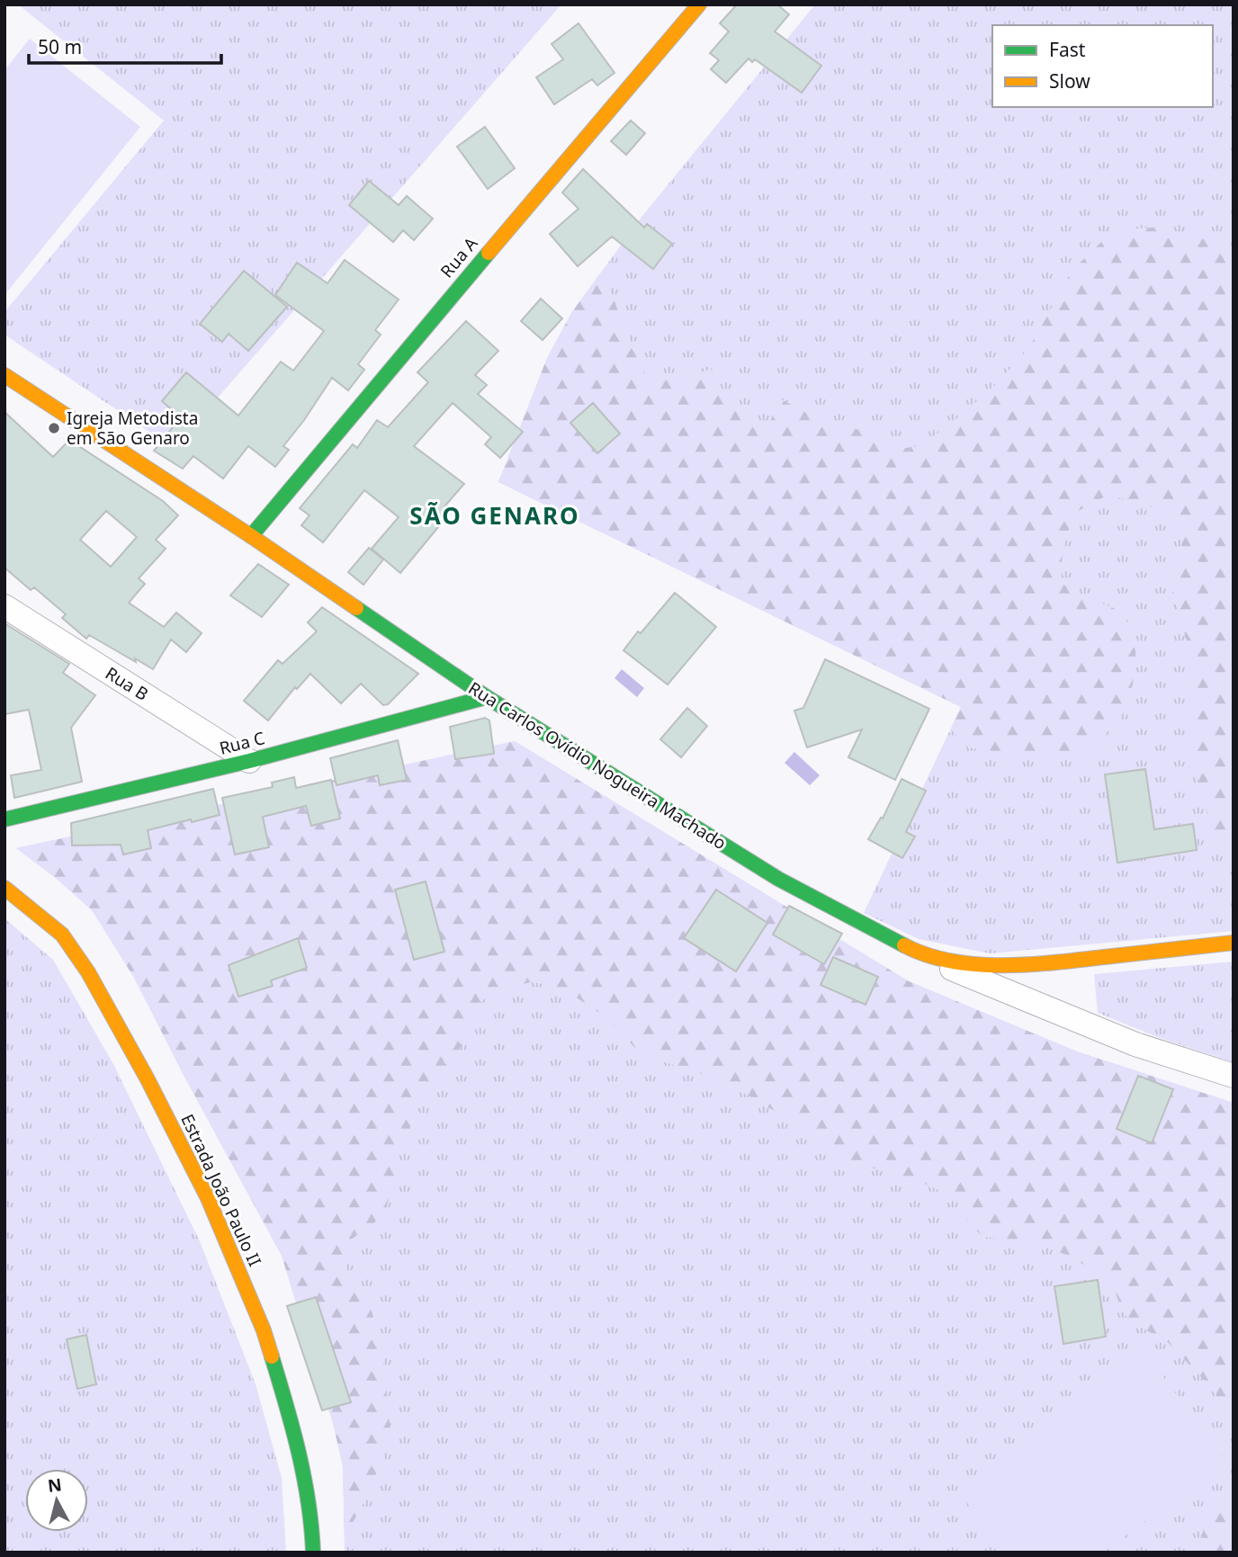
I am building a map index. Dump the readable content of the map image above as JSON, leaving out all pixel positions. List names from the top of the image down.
{
  "streets": {
    "street": [
      "Rua A",
      "Rua B",
      "Rua C",
      "Rua Carlos Ovídio Nogueira Machado",
      "Estrada João Paulo II"
    ]
  },
  "crossings": [
    ["Rua A", "Rua Carlos Ovídio Nogueira Machado"],
    ["Rua B", "Rua C"],
    ["Rua C", "Rua Carlos Ovídio Nogueira Machado"]
  ],
  "districts": ["SÃO GENARO"],
  "places": ["Igreja Metodista em São Genaro"],
  "legend": ["Fast", "Slow"],
  "scale_bar": "50 m",
  "north": "top"
}
